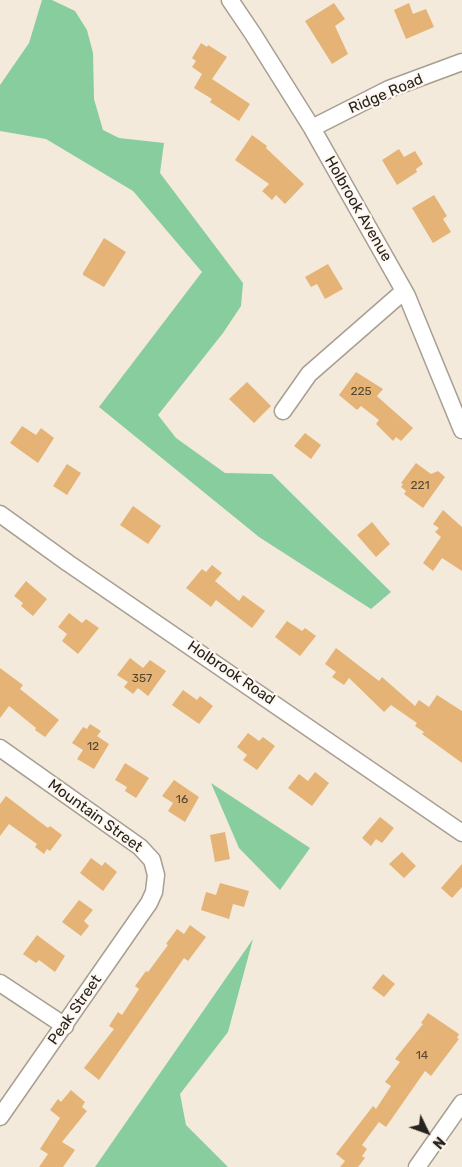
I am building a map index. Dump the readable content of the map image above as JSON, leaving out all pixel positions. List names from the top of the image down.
{
  "streets": {
    "street": [
      "Ridge Road",
      "Holbrook Avenue",
      "Holbrook Road",
      "Mountain Street",
      "Peak Street"
    ]
  },
  "crossings": [
    ["Ridge Road", "Holbrook Avenue"],
    ["Mountain Street", "Peak Street"]
  ],
  "house_numbers": [
    "225",
    "221",
    "357",
    "12",
    "16",
    "14"
  ],
  "north": "bottom right"
}
